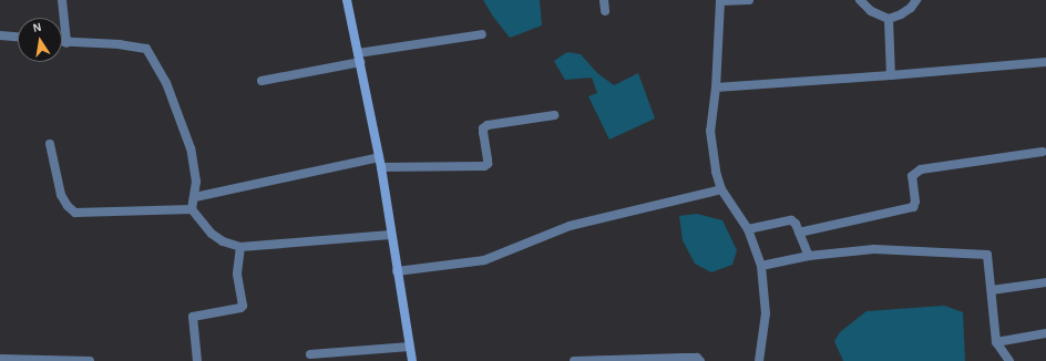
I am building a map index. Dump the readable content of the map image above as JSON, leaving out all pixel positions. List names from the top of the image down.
{
  "north": "top"
}
